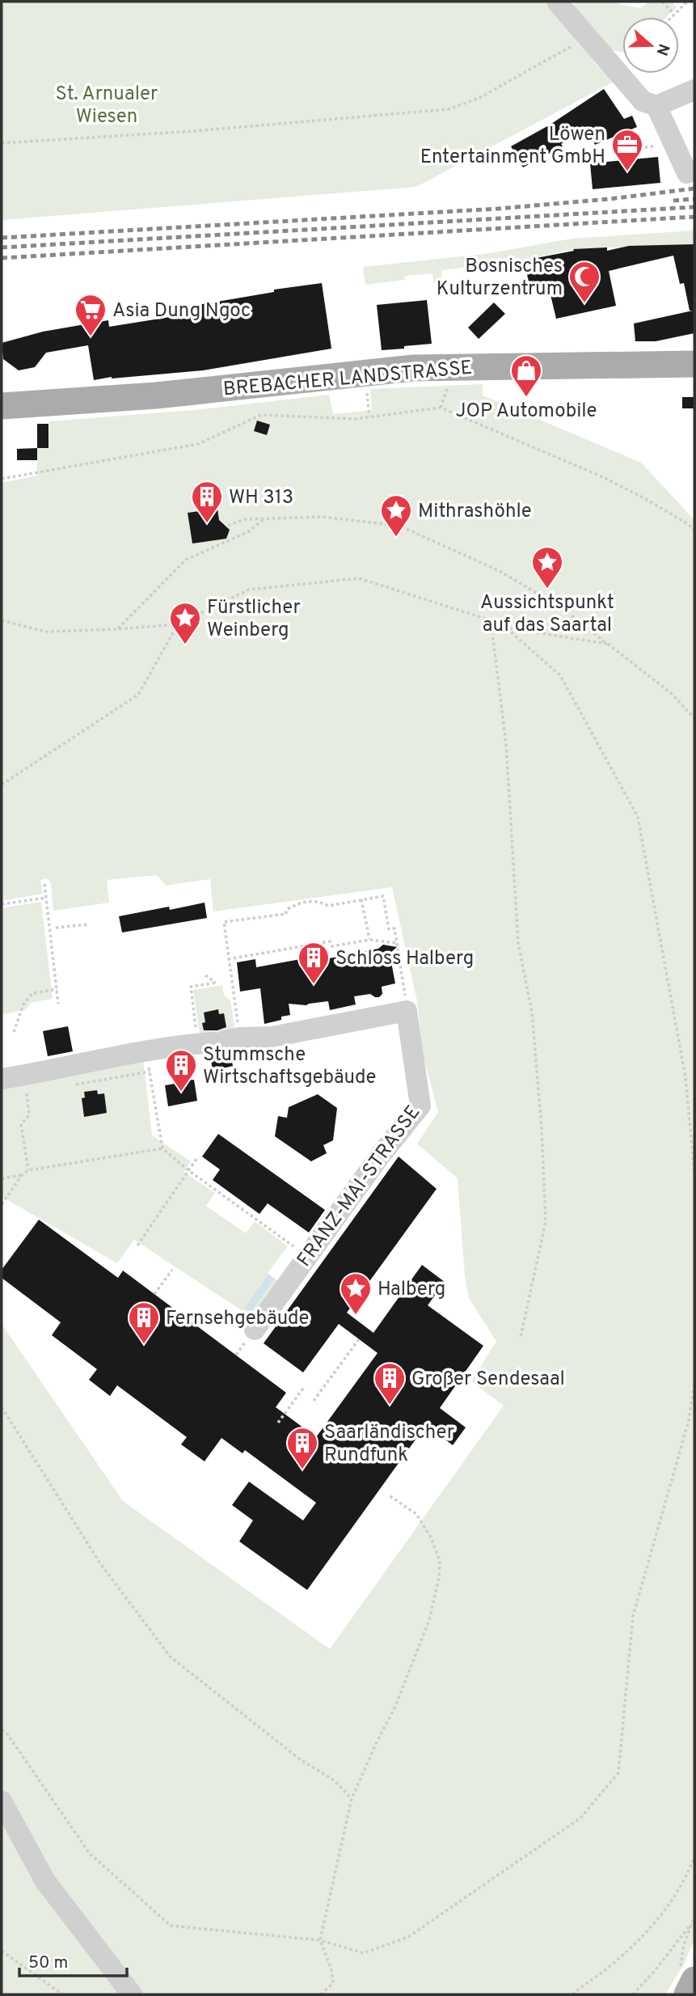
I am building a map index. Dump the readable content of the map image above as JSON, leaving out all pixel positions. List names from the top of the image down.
{
  "streets": {
    "main road": ["BREBACHER LANDSTRASSE"],
    "street": ["FRANZ-MAI-STRASSE"]
  },
  "parks": ["St. Arnualer Wiesen"],
  "places": {
    "office": ["Löwen Entertainment GmbH"],
    "mosque": ["Bosnisches Kulturzentrum"],
    "supermarket": ["Asia Dung Ngoc"],
    "shop": ["JOP Automobile"],
    "building": [
      "WH 313",
      "Schloss Halberg",
      "Stummsche Wirtschaftsgebäude",
      "Fernsehgebäude",
      "Großer Sendesaal",
      "Saarländischer Rundfunk"
    ],
    "place": [
      "Mithrashöhle",
      "Aussichtspunkt auf das Saartal",
      "Fürstlicher Weinberg",
      "Halberg"
    ]
  },
  "scale_bar": "50 m",
  "north": "right"
}
